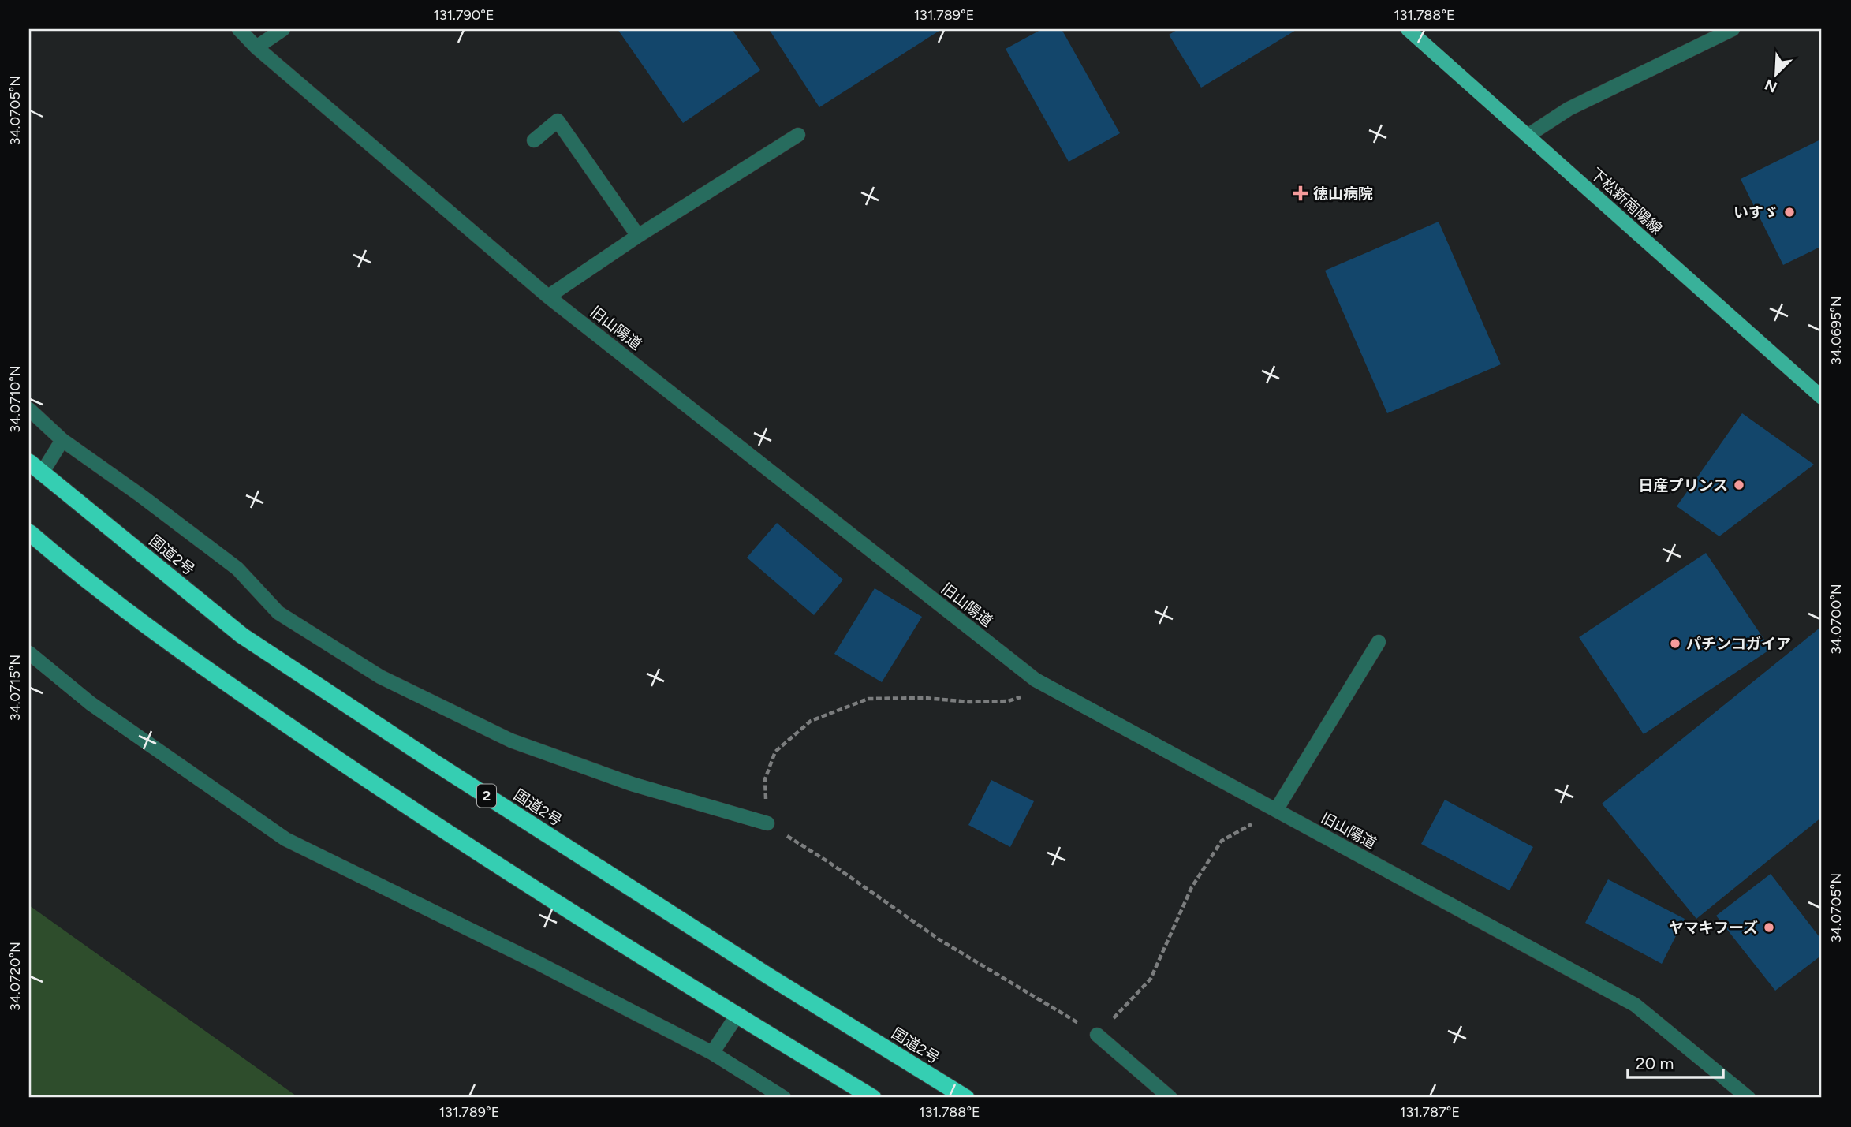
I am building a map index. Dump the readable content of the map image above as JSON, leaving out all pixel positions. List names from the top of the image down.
{
  "streets": {
    "highway": ["国道2号", "2"],
    "main road": ["下松新南陽線"],
    "street": ["旧山陽道"]
  },
  "places": {
    "health": ["徳山病院"],
    "other": [
      "いすゞ",
      "日産プリンス",
      "パチンコガイア",
      "ヤマキフーズ"
    ]
  },
  "scale_bar": "20 m",
  "north": "bottom left",
  "coordinates": [
    "131.790°E",
    "131.789°E",
    "131.788°E",
    "34.0705°N",
    "34.0695°N",
    "34.0710°N",
    "34.0700°N",
    "34.0715°N",
    "34.0720°N",
    "131.787°E"
  ]
}
